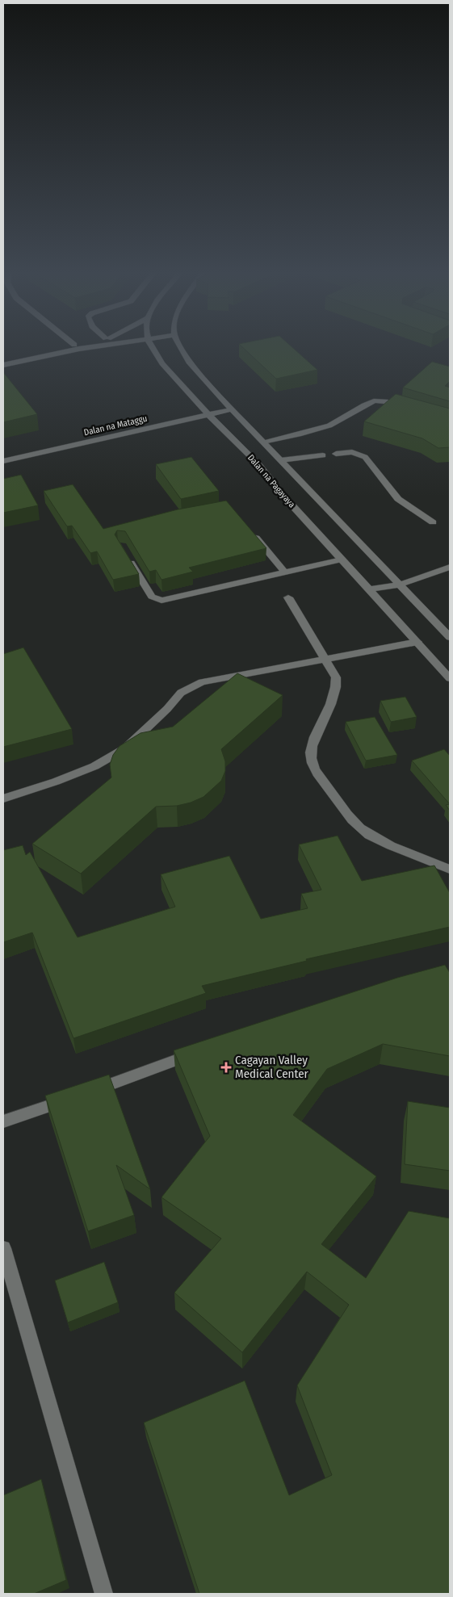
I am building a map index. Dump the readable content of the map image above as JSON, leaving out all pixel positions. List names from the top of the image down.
{
  "streets": {
    "street": ["Dalan na Mataggu", "Dalan na Pagayaya"]
  },
  "crossings": [
    ["Dalan na Mataggu", "Dalan na Pagayaya"]
  ],
  "places": {
    "health": ["Cagayan Valley Medical Center"]
  }
}
